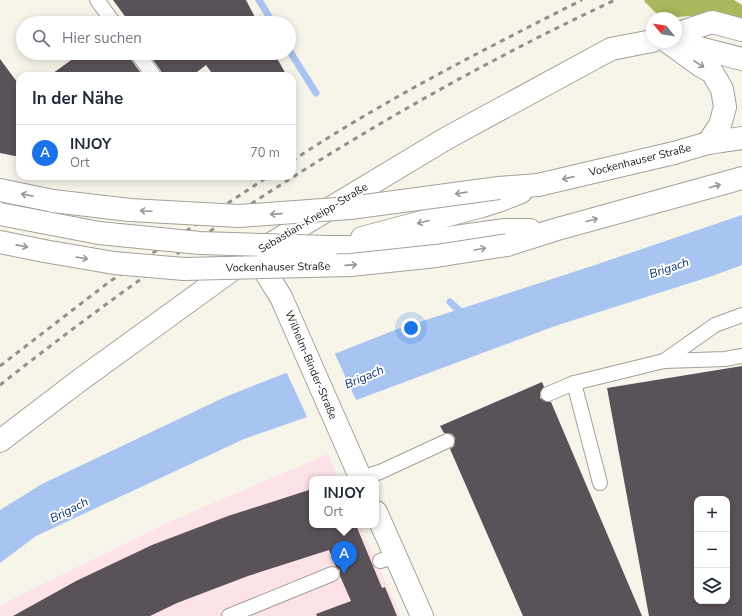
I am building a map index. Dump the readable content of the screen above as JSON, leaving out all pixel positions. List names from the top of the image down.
{
  "streets": {
    "main road": ["Vockenhauser Straße", "Sebastian-Kneipp-Straße", "Wilhelm-Binder-Straße"]
  },
  "crossings": [
    ["Sebastian-Kneipp-Straße", "Wilhelm-Binder-Straße"]
  ],
  "water": ["Brigach"],
  "north": "top left",
  "page": {
    "search": "Hier suchen",
    "heading": "In der Nähe",
    "list": [
      {
        "mark": "A",
        "name": "INJOY",
        "note": "Ort",
        "value": "70 m"
      }
    ],
    "popup": ["INJOY", "Ort"],
    "map_buttons": ["+", "−"],
    "pins": "A"
  }
}
